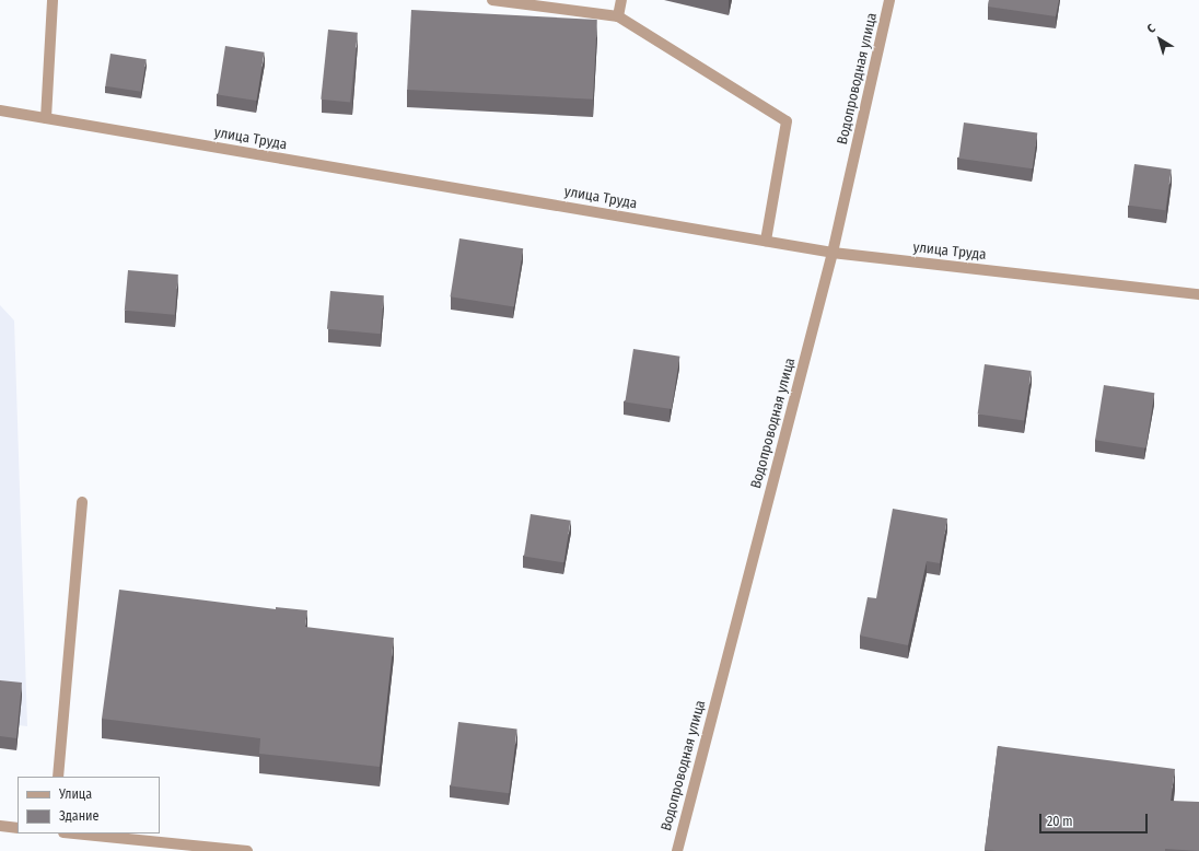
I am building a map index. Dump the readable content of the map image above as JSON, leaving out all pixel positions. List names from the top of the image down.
{
  "streets": {
    "street": ["Водопроводная улица", "улица Труда"]
  },
  "crossings": [
    ["Водопроводная улица", "улица Труда"]
  ],
  "legend": ["Улица", "Здание"],
  "scale_bar": "20 m",
  "north": "top left"
}
